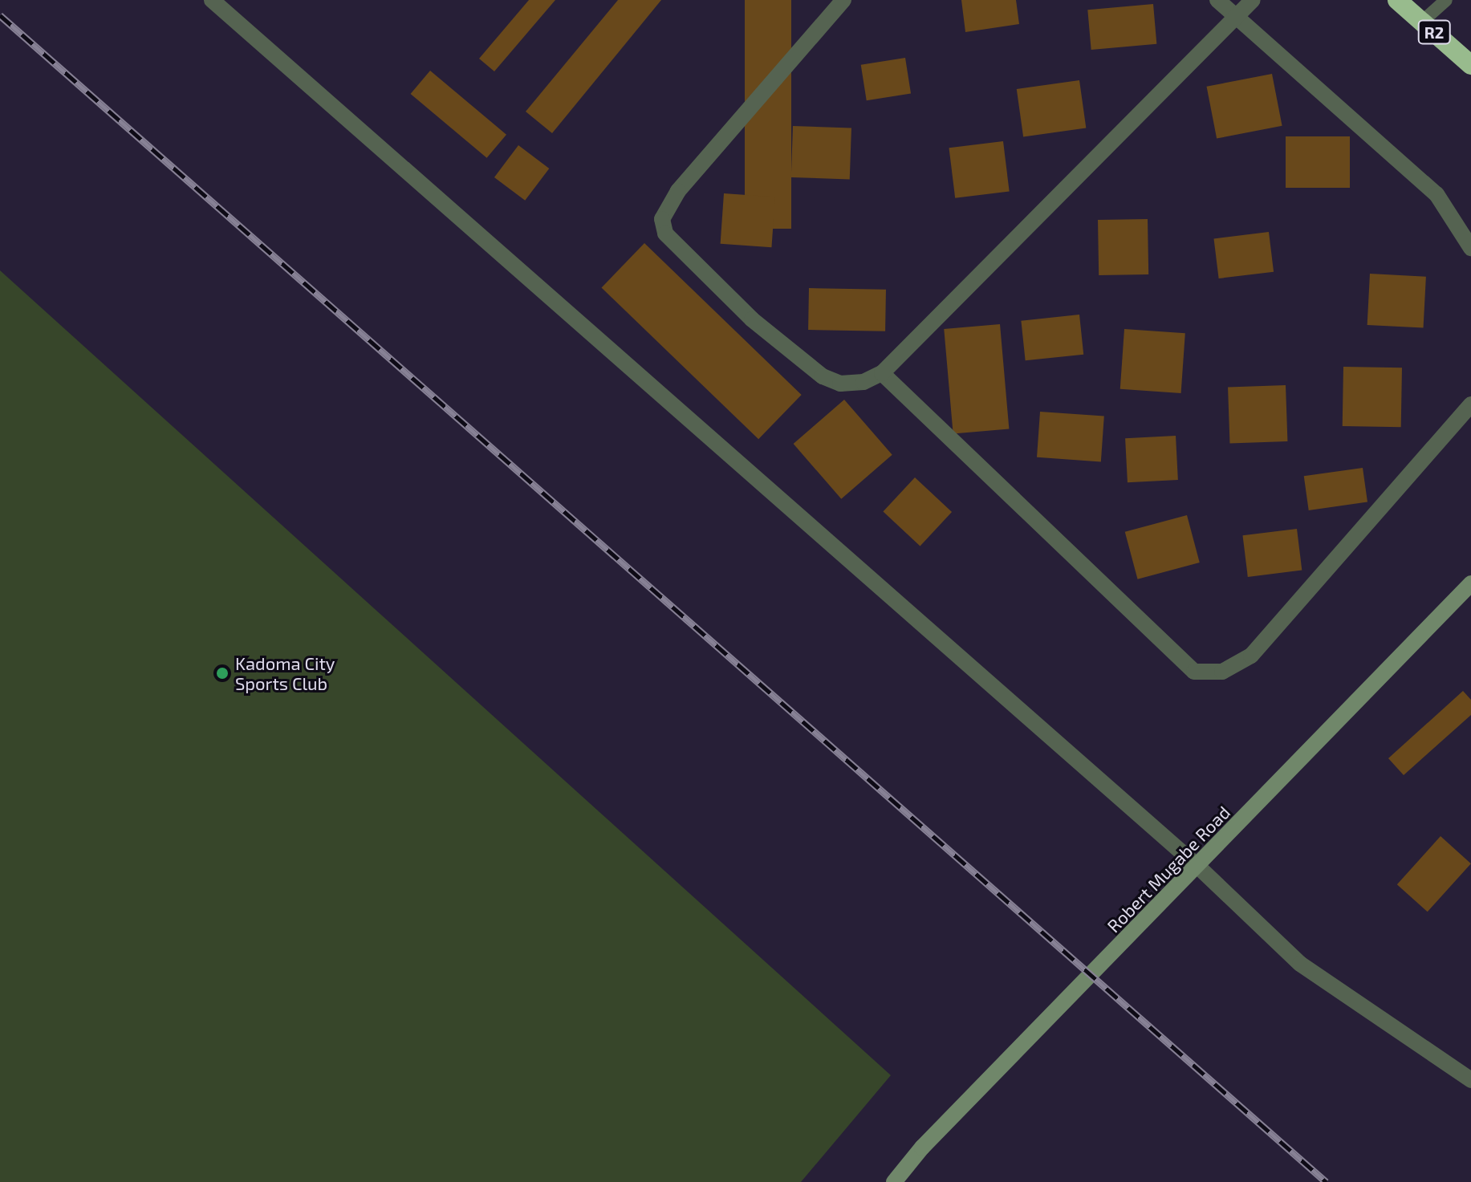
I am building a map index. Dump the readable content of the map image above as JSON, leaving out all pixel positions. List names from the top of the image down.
{
  "streets": {
    "highway": ["R2"],
    "street": ["Robert Mugabe Road"]
  },
  "places": ["Kadoma City Sports Club"]
}
